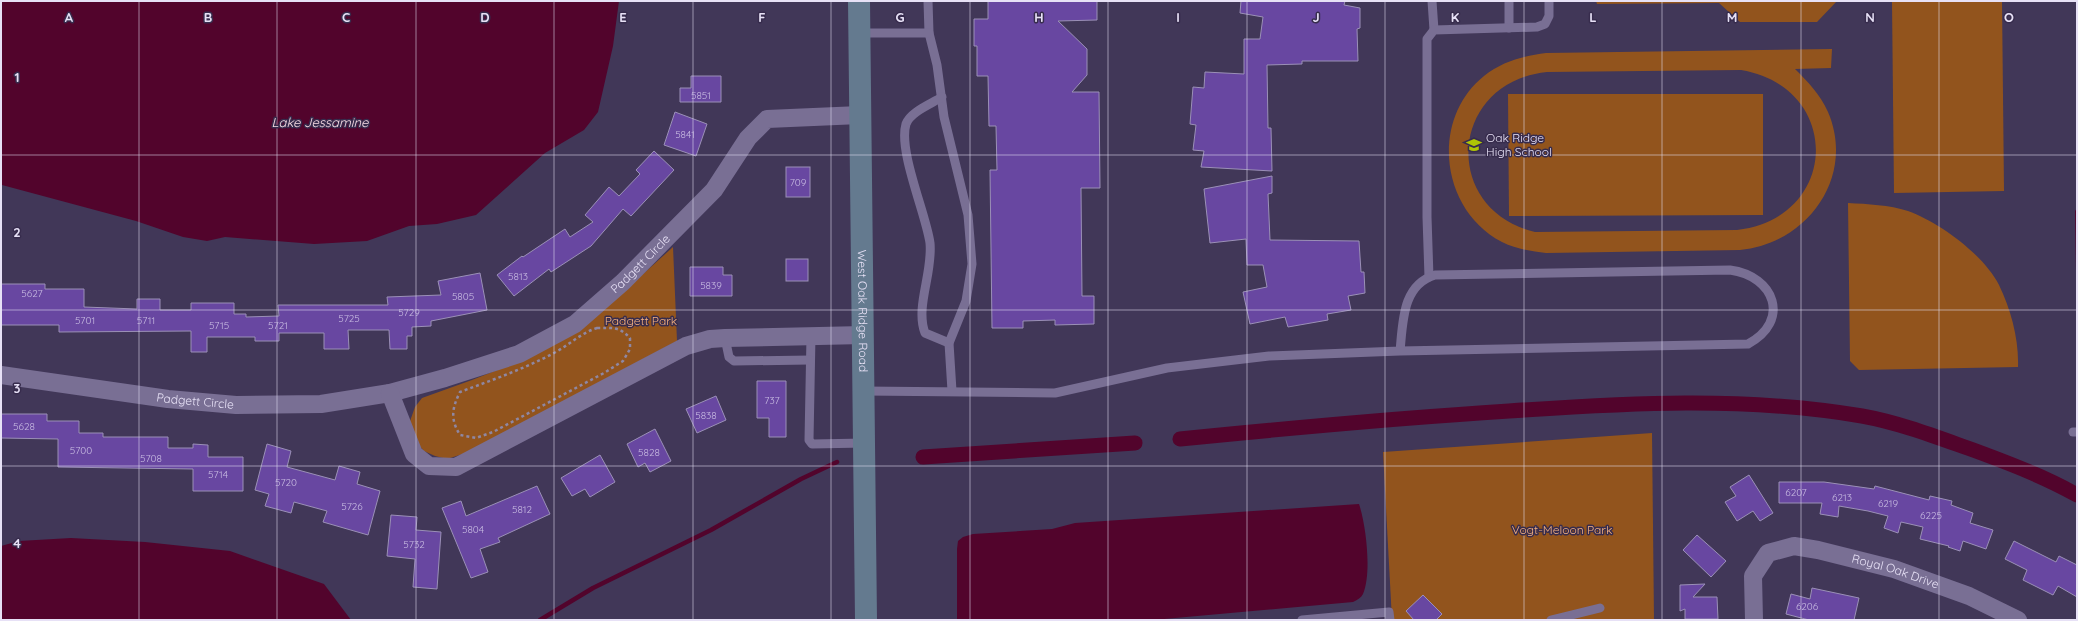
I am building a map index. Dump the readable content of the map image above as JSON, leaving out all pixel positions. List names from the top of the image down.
{
  "streets": {
    "main road": ["West Oak Ridge Road"],
    "street": ["Padgett Circle", "Royal Oak Drive"]
  },
  "crossings": [
    ["Padgett Circle", "West Oak Ridge Road"]
  ],
  "water": ["Lake Jessamine"],
  "parks": ["Padgett Park", "Vogt-Meloon Park"],
  "places": {
    "school or university": ["Oak Ridge High School"]
  },
  "house_numbers": [
    "5851",
    "5841",
    "709",
    "5813",
    "5839",
    "5627",
    "5805",
    "5729",
    "5725",
    "5701",
    "5711",
    "5715",
    "5721",
    "737",
    "5838",
    "5628",
    "5700",
    "5828",
    "5708",
    "5714",
    "5720",
    "6207",
    "6213",
    "6219",
    "5726",
    "5812",
    "6225",
    "5804",
    "5732",
    "6206"
  ],
  "grid": {
    "columns": [
      "A",
      "B",
      "C",
      "D",
      "E",
      "F",
      "G",
      "H",
      "I",
      "J",
      "K",
      "L",
      "M",
      "N",
      "O"
    ],
    "rows": [
      "1",
      "2",
      "3",
      "4"
    ]
  }
}
